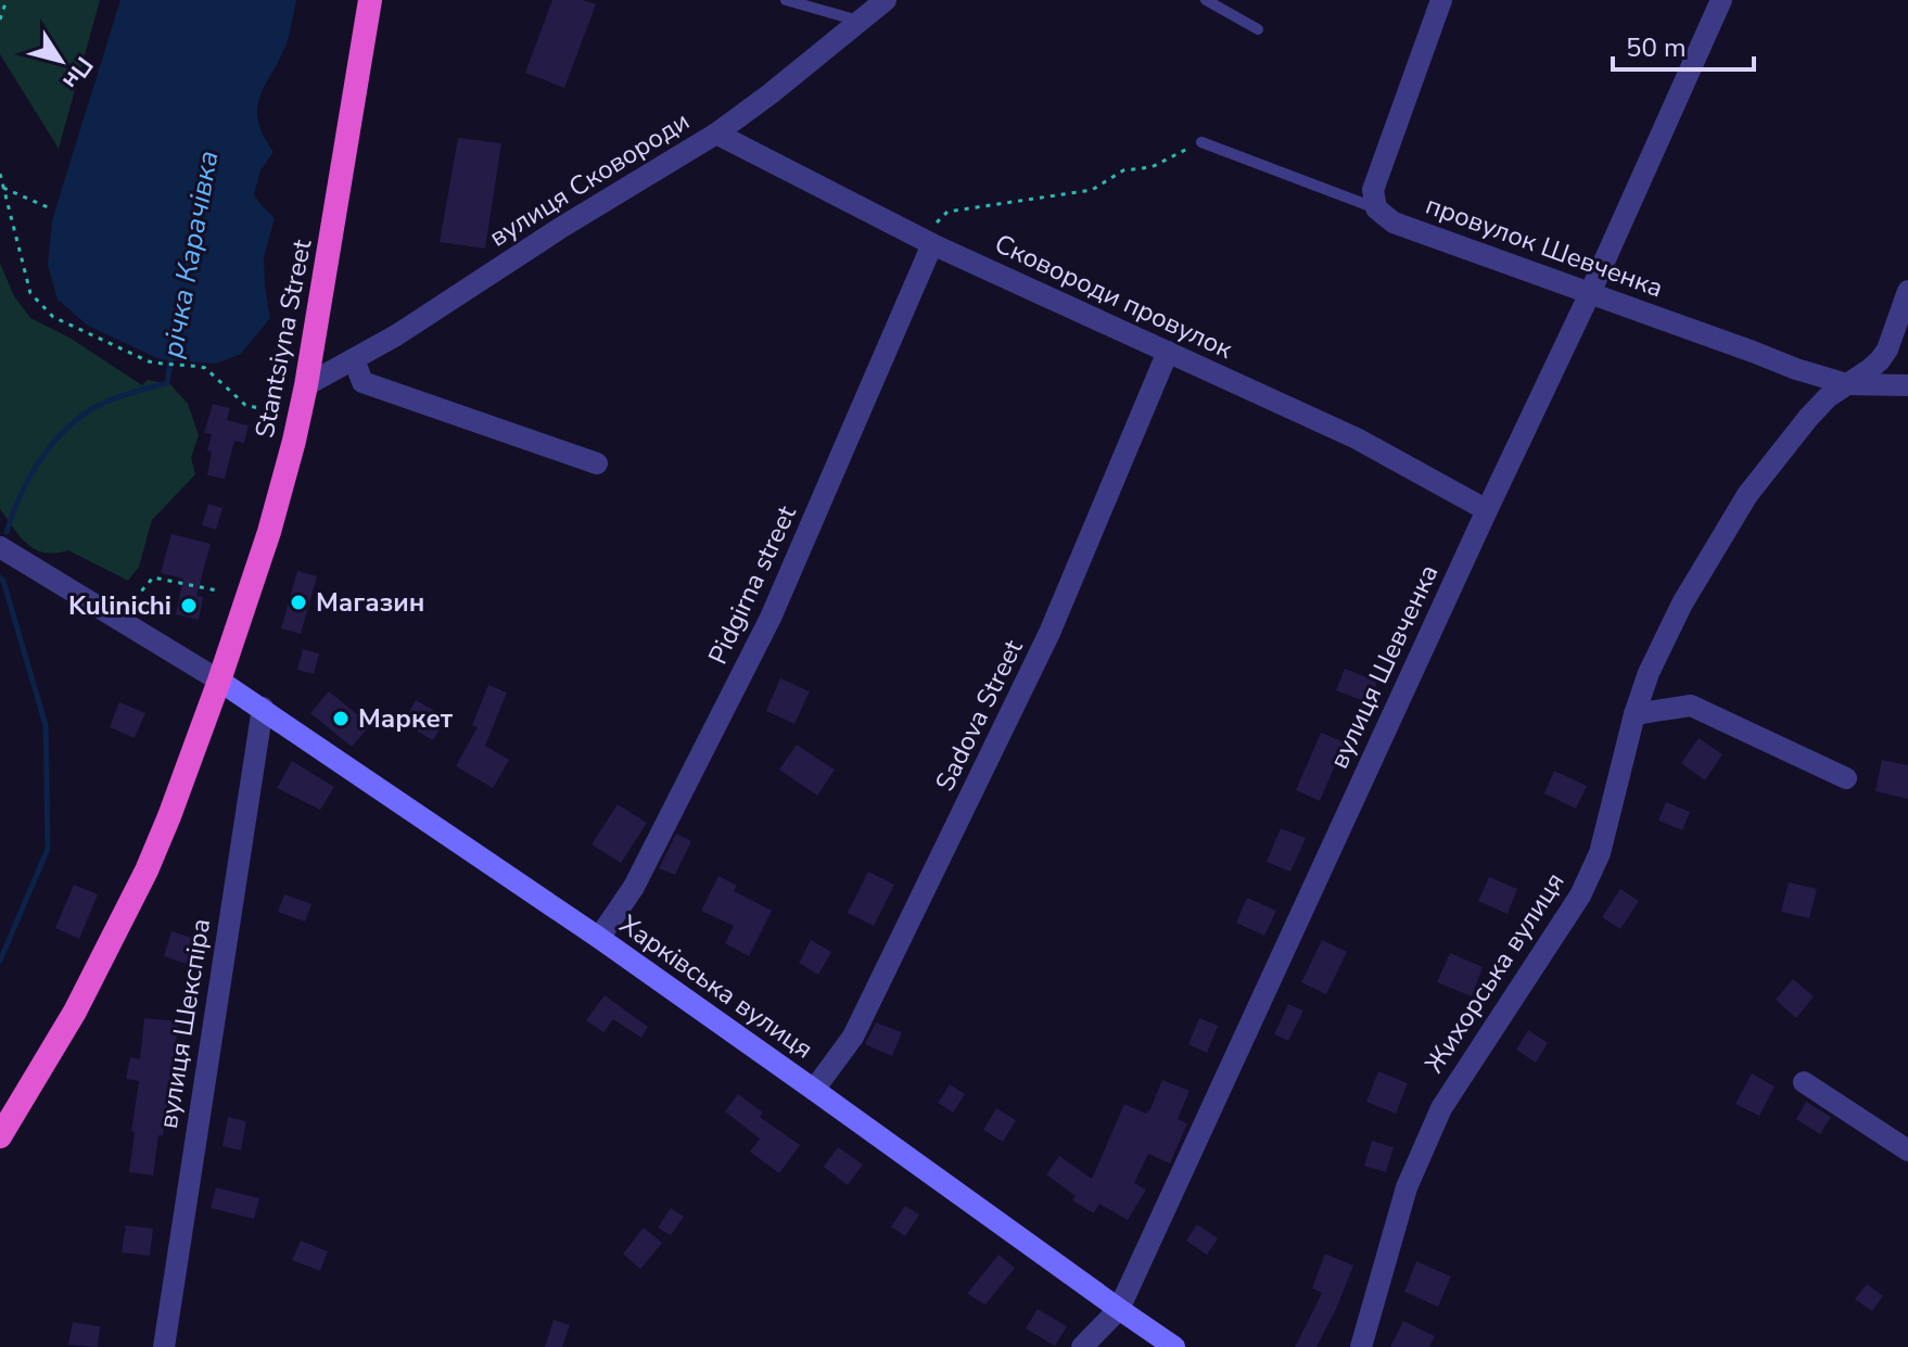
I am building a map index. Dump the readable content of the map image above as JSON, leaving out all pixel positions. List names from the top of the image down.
{
  "streets": {
    "highway": ["Stantsiyna Street"],
    "main road": ["Харківська вулиця"],
    "street": [
      "вулиця Сковороди",
      "провулок Шевченка",
      "Сковороди провулок",
      "Pidgirna street",
      "вулиця Шевченка",
      "Sadova Street",
      "Жихорська вулиця",
      "вулиця Шекспіра"
    ]
  },
  "crossings": [
    ["вулиця Сковороди", "Сковороди провулок"],
    ["вулиця Сковороди", "Stantsiyna Street"],
    ["провулок Шевченка", "вулиця Шевченка"],
    ["провулок Шевченка", "Жихорська вулиця"],
    ["Сковороди провулок", "Pidgirna street"],
    ["Сковороди провулок", "вулиця Шевченка"],
    ["Сковороди провулок", "Sadova Street"],
    ["Stantsiyna Street", "Харківська вулиця"],
    ["Pidgirna street", "Харківська вулиця"],
    ["вулиця Шевченка", "Харківська вулиця"],
    ["Sadova Street", "Харківська вулиця"],
    ["Харківська вулиця", "вулиця Шекспіра"]
  ],
  "water": ["річка Карачівка"],
  "places": ["Магазин", "Kulinichi", "Маркет"],
  "scale_bar": "50 m",
  "north": "bottom right"
}
